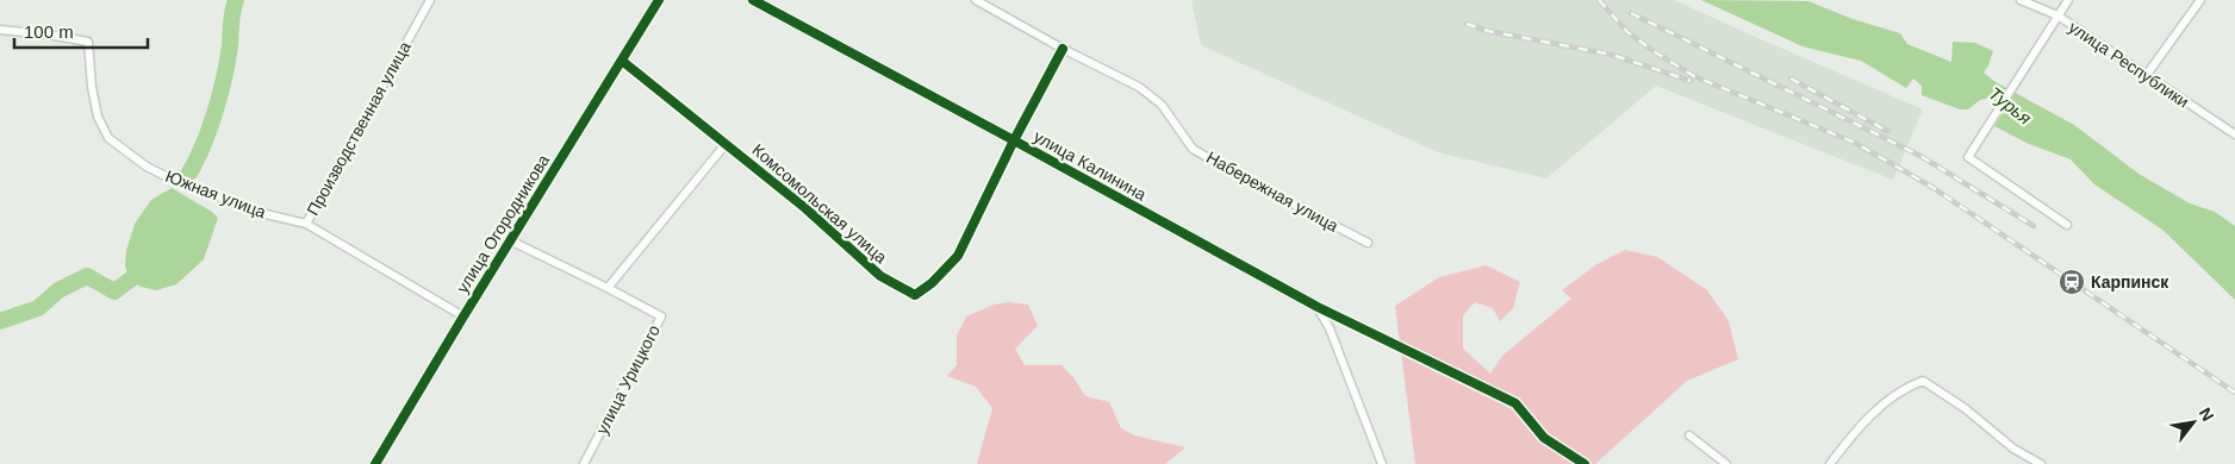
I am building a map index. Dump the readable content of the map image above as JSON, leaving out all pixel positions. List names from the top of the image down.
{
  "streets": {
    "street": [
      "улица Республики",
      "Производственная улица",
      "улица Калинина",
      "Набережная улица",
      "Южная улица",
      "Комсомольская улица",
      "улица Огородникова",
      "улица Урицкого"
    ]
  },
  "crossings": [
    ["Производственная улица", "Южная улица"],
    ["Производственная улица", "улица Огородникова"],
    ["улица Калинина", "Комсомольская улица"],
    ["Набережная улица", "Комсомольская улица"],
    ["Комсомольская улица", "улица Огородникова"],
    ["улица Огородникова", "улица Урицкого"]
  ],
  "water": ["Турья"],
  "places": {
    "station": ["Карпинск"]
  },
  "scale_bar": "100 m",
  "north": "top right"
}
